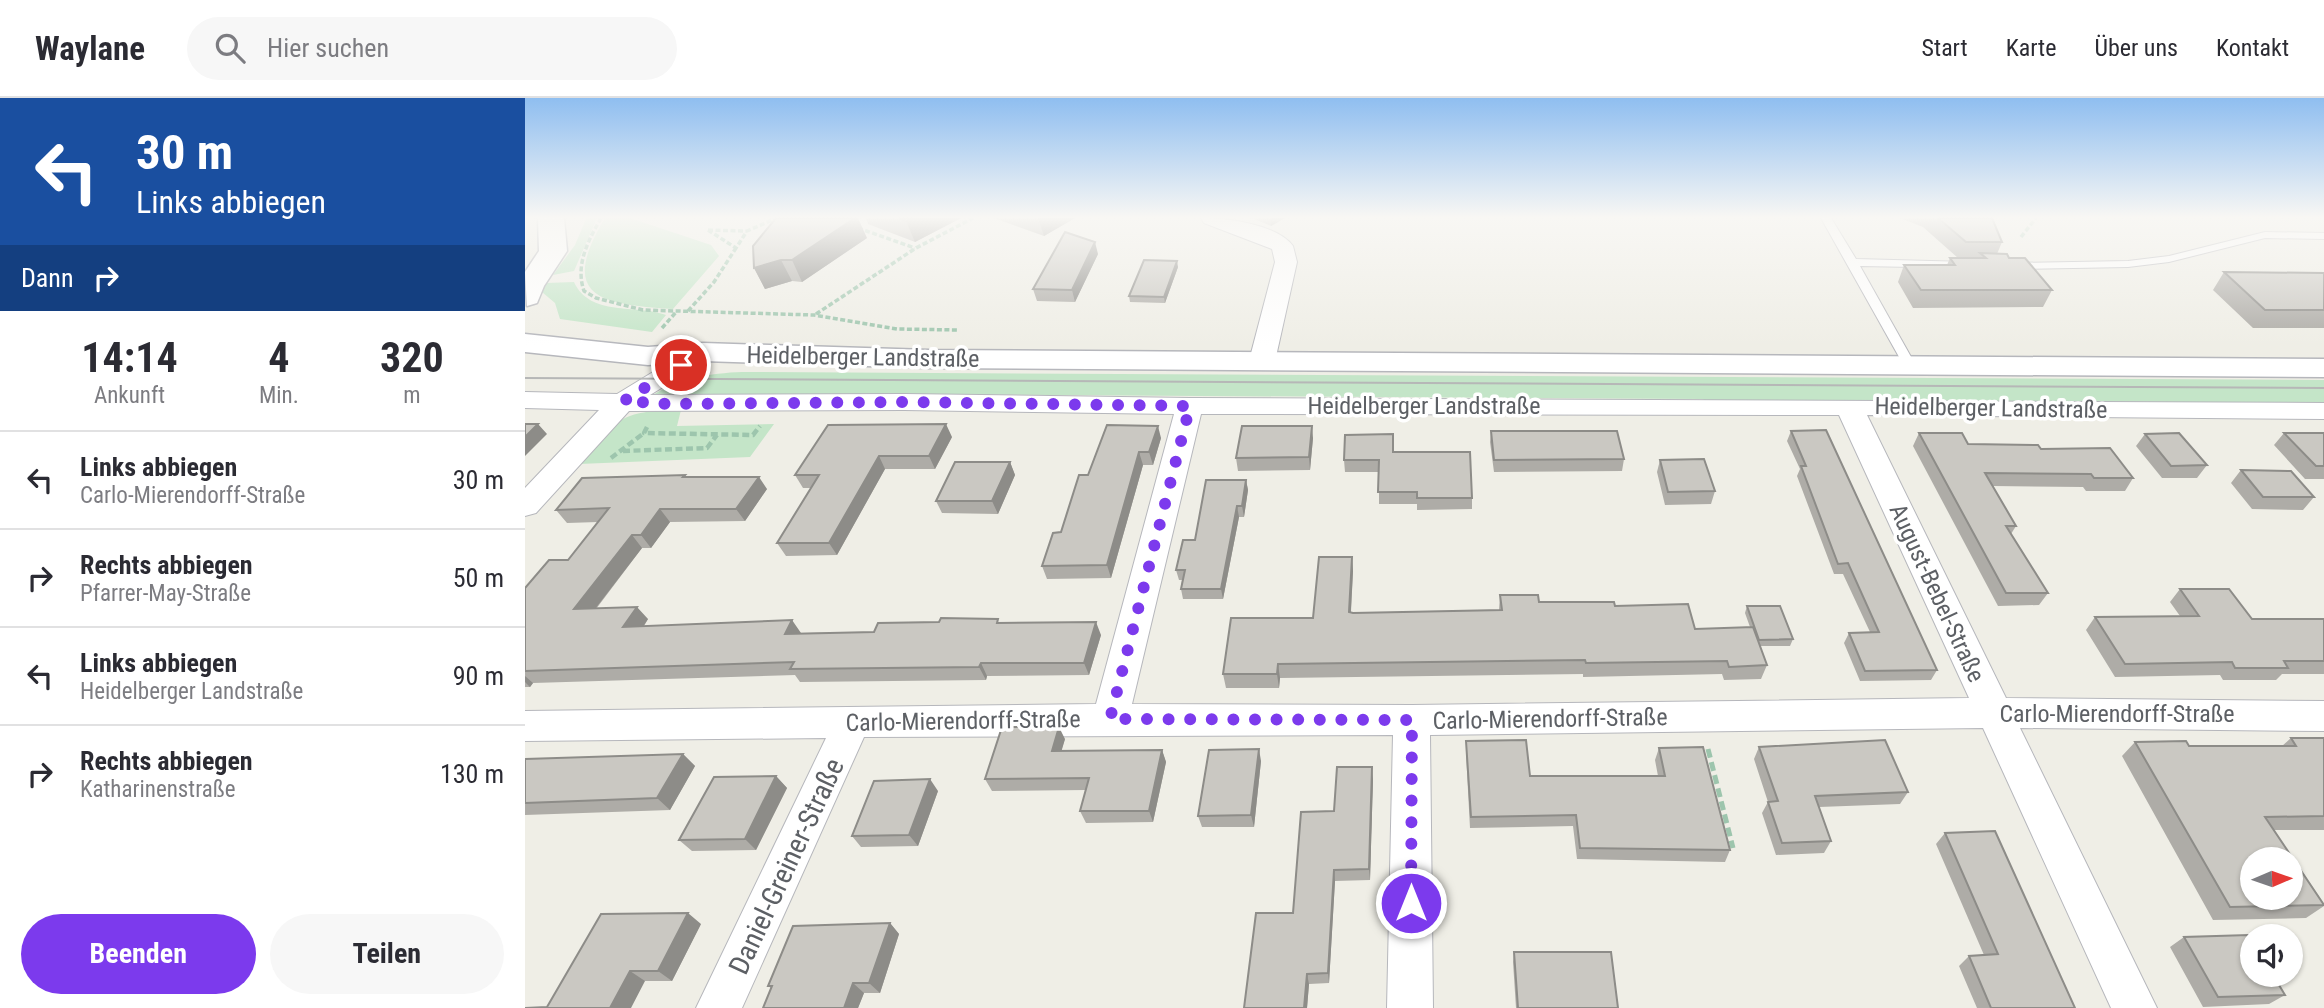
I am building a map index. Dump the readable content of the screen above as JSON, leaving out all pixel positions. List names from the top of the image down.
{
  "streets": {
    "street": [
      "Heidelberger Landstraße",
      "August-Bebel-Straße",
      "Carlo-Mierendorff-Straße",
      "Daniel-Greiner-Straße"
    ]
  },
  "crossings": [
    ["Heidelberger Landstraße", "August-Bebel-Straße"],
    ["August-Bebel-Straße", "Carlo-Mierendorff-Straße"],
    ["Carlo-Mierendorff-Straße", "Daniel-Greiner-Straße"]
  ],
  "north": "right",
  "page": {
    "header": "Waylane",
    "search": "Hier suchen",
    "nav": [
      "Start",
      "Karte",
      "Über uns",
      "Kontakt"
    ],
    "turn": ["30 m", "Links abbiegen"],
    "then": "Dann",
    "eta": [
      "14:14",
      "Ankunft",
      "4",
      "Min.",
      "320",
      "m"
    ],
    "list": [
      {
        "name": "Links abbiegen",
        "note": "Carlo-Mierendorff-Straße",
        "value": "30 m"
      },
      {
        "name": "Rechts abbiegen",
        "note": "Pfarrer-May-Straße",
        "value": "50 m"
      },
      {
        "name": "Links abbiegen",
        "note": "Heidelberger Landstraße",
        "value": "90 m"
      },
      {
        "name": "Rechts abbiegen",
        "note": "Katharinenstraße",
        "value": "130 m"
      }
    ],
    "buttons": ["Beenden", "Teilen"]
  }
}
